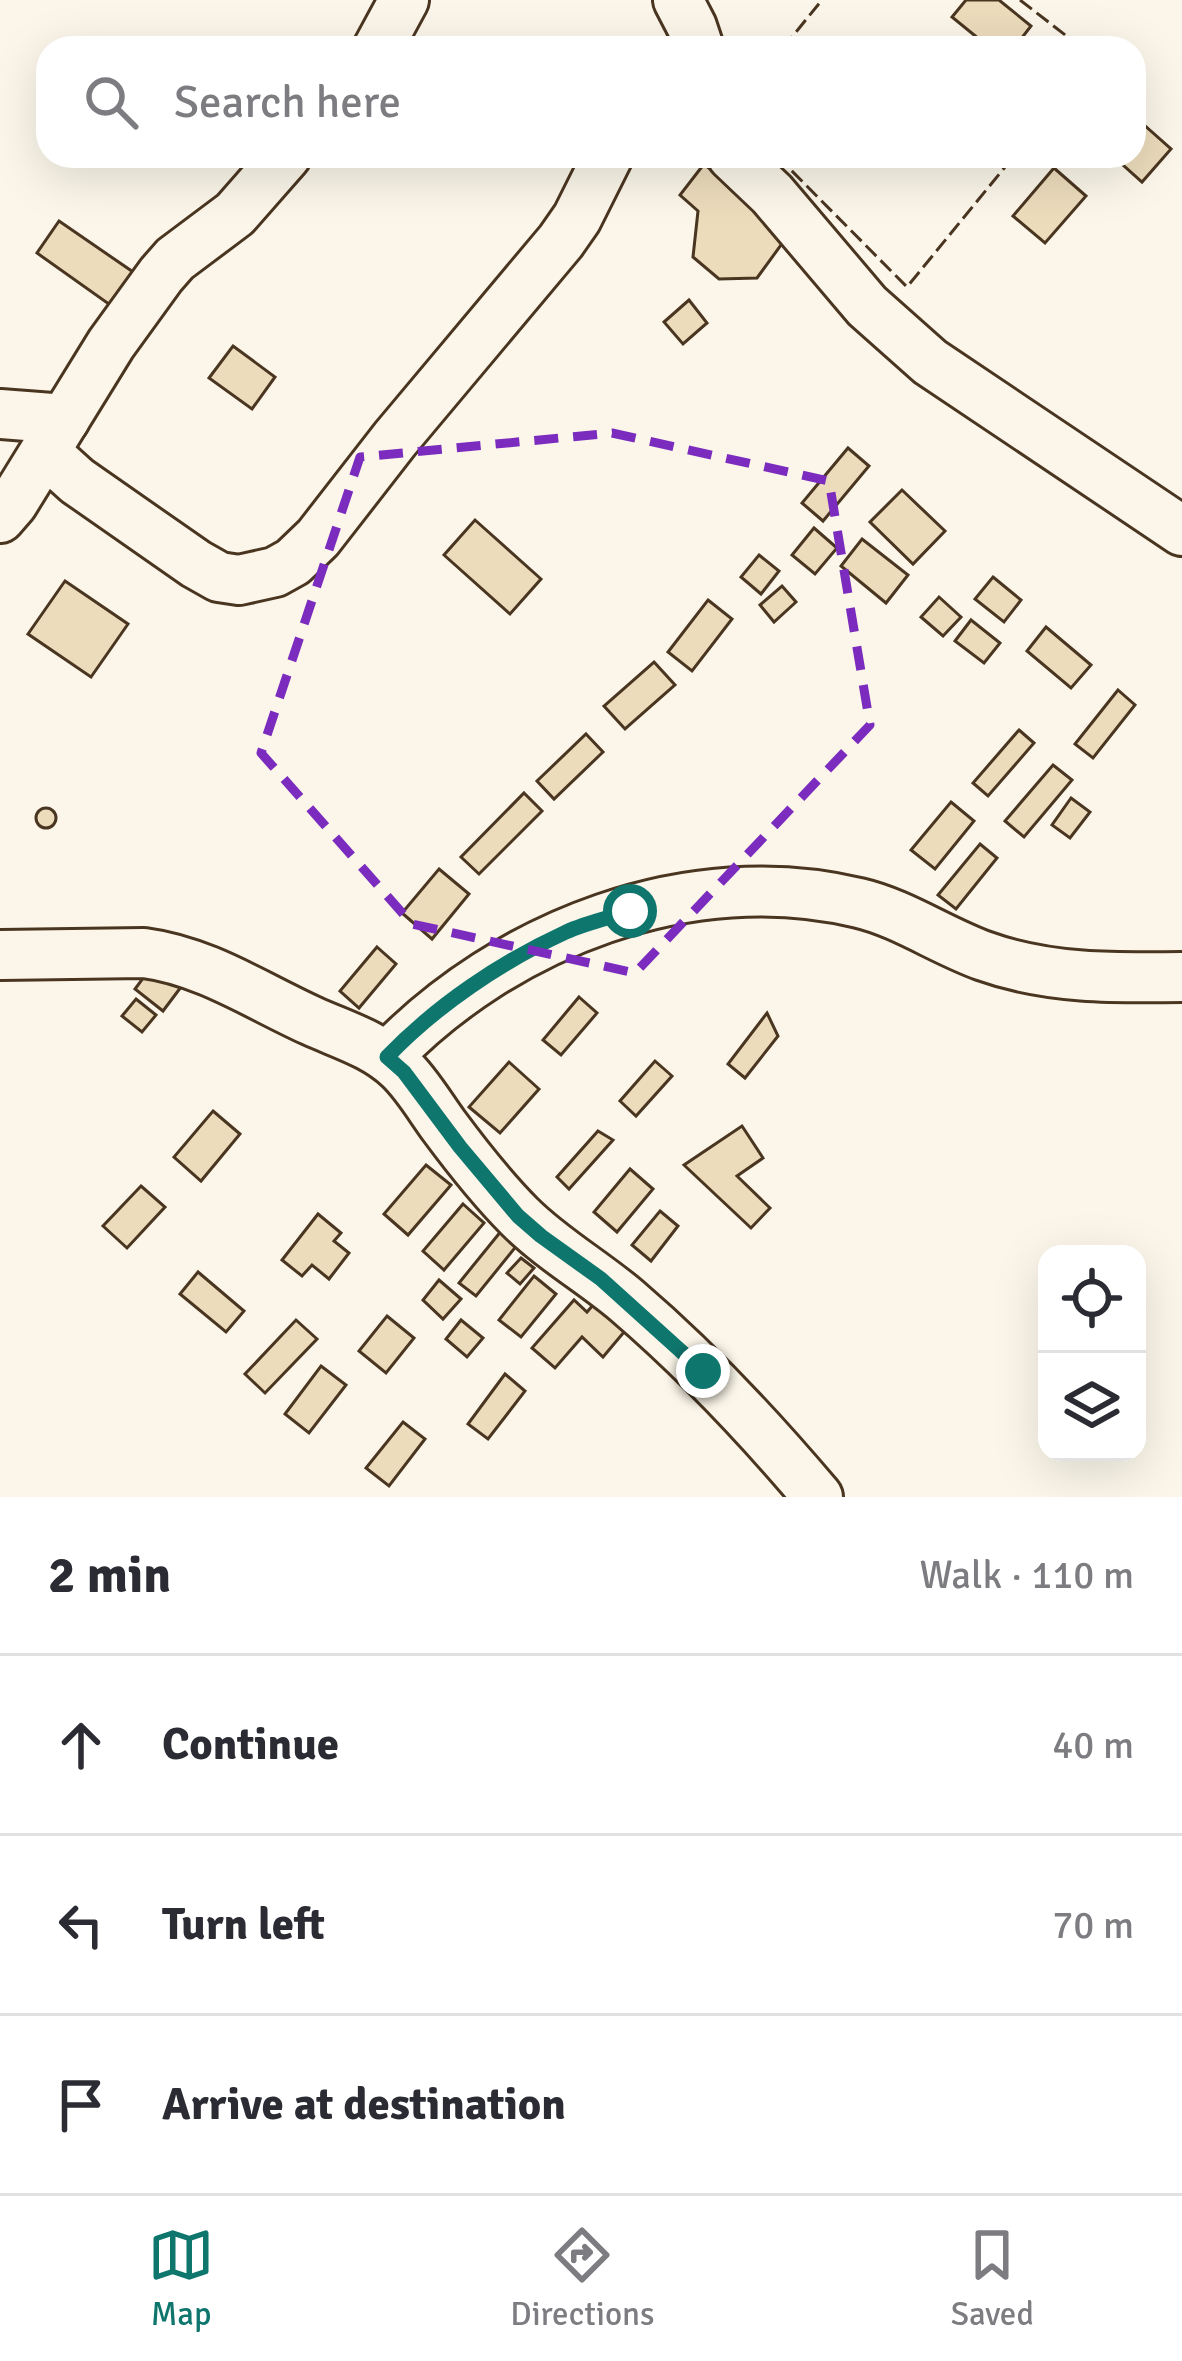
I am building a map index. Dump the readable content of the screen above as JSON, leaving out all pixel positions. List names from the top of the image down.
{
  "page": {
    "search": "Search here",
    "heading": ["2 min", "Walk · 110 m"],
    "list": [
      ["Continue", "40 m"],
      ["Turn left", "70 m"],
      "Arrive at destination"
    ],
    "nav": ["Map", "Directions", "Saved"]
  }
}
